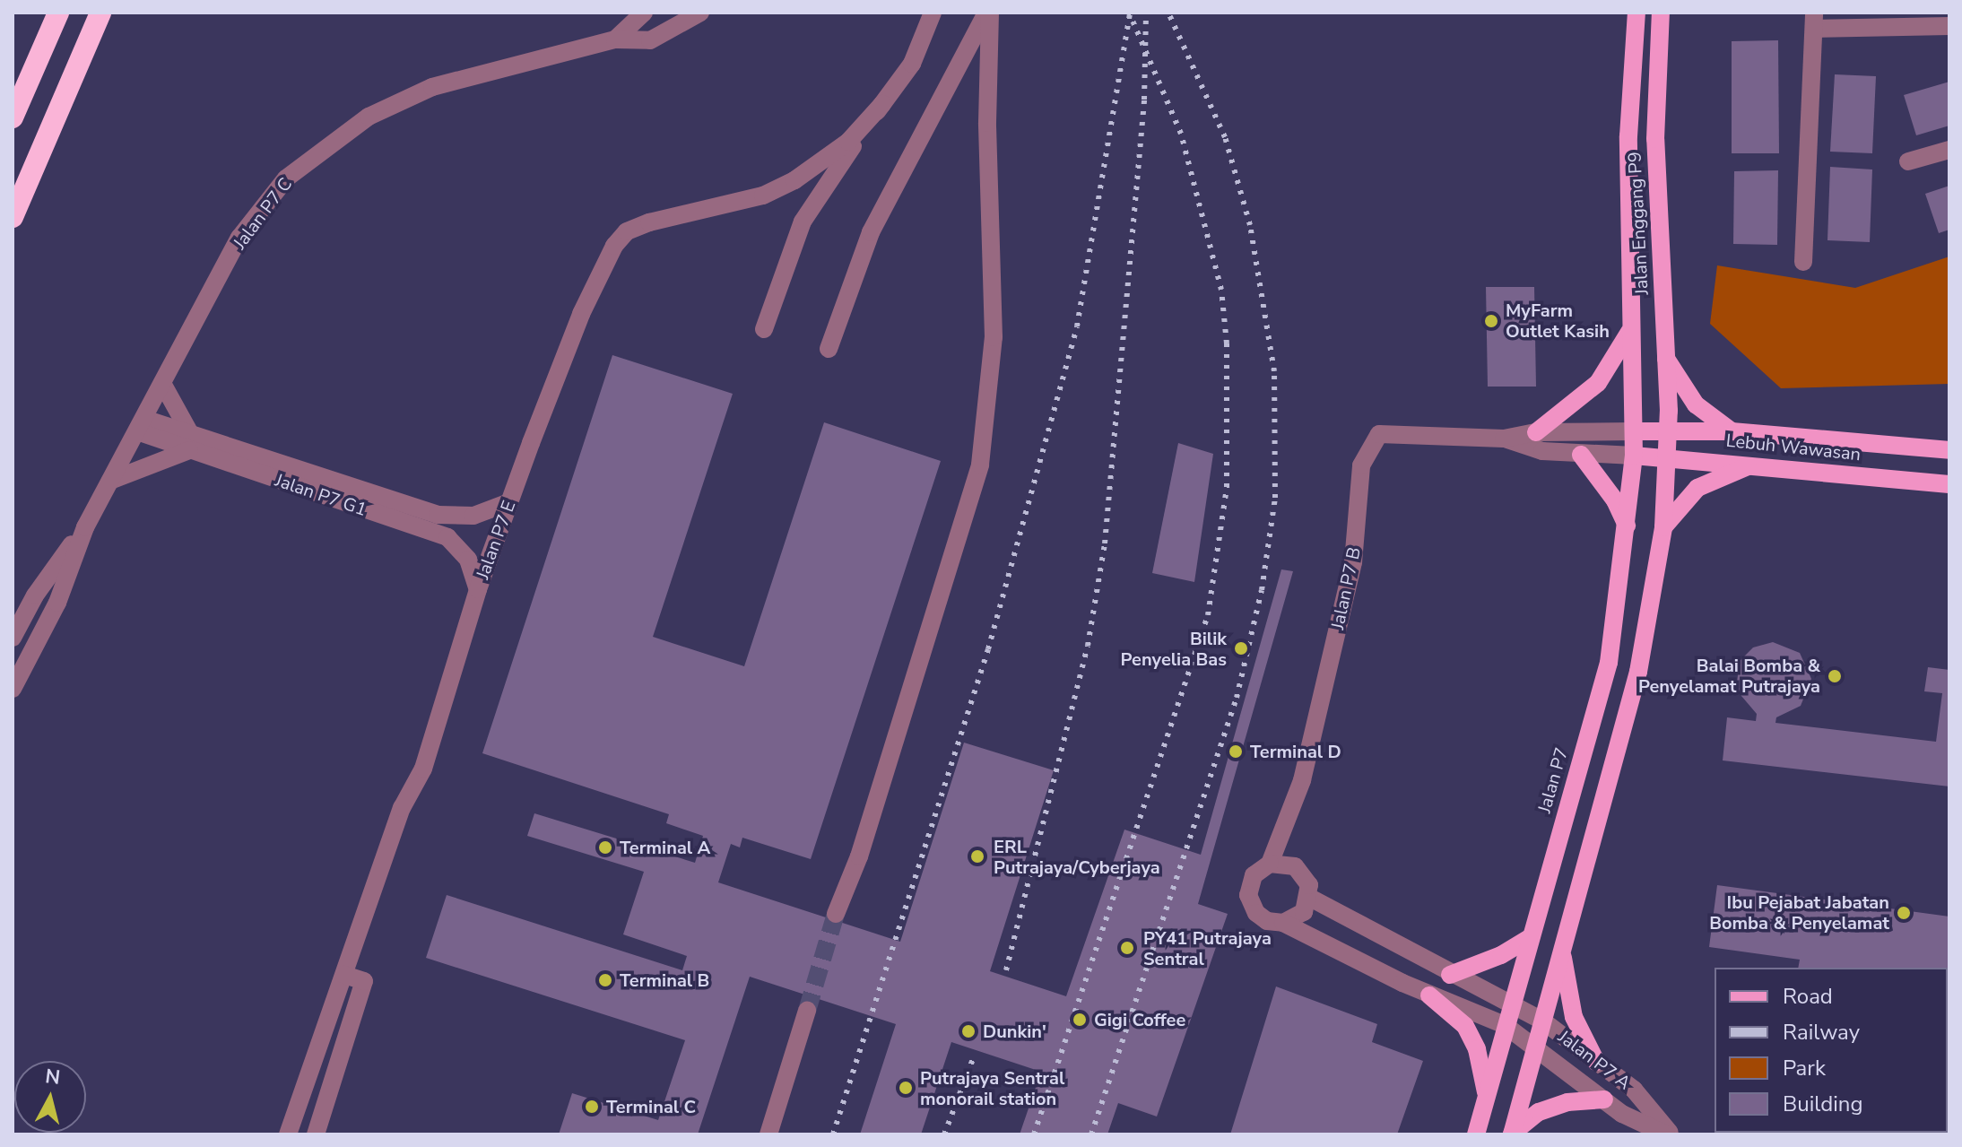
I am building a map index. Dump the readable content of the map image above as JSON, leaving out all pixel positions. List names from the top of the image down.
{
  "streets": {
    "main road": ["Jalan Enggang P9", "Lebuh Wawasan", "Jalan P7"],
    "street": [
      "Jalan P7 C",
      "Jalan P7 G1",
      "Jalan P7 E",
      "Jalan P7 B",
      "Jalan P7 A"
    ]
  },
  "crossings": [
    ["Jalan P7 C", "Jalan P7 G1"],
    ["Jalan Enggang P9", "Lebuh Wawasan"],
    ["Jalan Enggang P9", "Jalan P7"],
    ["Lebuh Wawasan", "Jalan P7 B"],
    ["Lebuh Wawasan", "Jalan P7"],
    ["Jalan P7 G1", "Jalan P7 E"],
    ["Jalan P7 B", "Jalan P7"],
    ["Jalan P7 B", "Jalan P7 A"],
    ["Jalan P7", "Jalan P7 A"]
  ],
  "places": [
    "MyFarm Outlet Kasih",
    "Bilik Penyelia Bas",
    "Balai Bomba & Penyelamat Putrajaya",
    "Terminal D",
    "Terminal A",
    "ERL Putrajaya/Cyberjaya",
    "Ibu Pejabat Jabatan Bomba & Penyelamat",
    "PY41 Putrajaya Sentral",
    "Terminal B",
    "Gigi Coffee",
    "Dunkin'",
    "Putrajaya Sentral monorail station",
    "Terminal C"
  ],
  "legend": [
    "Road",
    "Railway",
    "Park",
    "Building"
  ],
  "north": "top"
}
